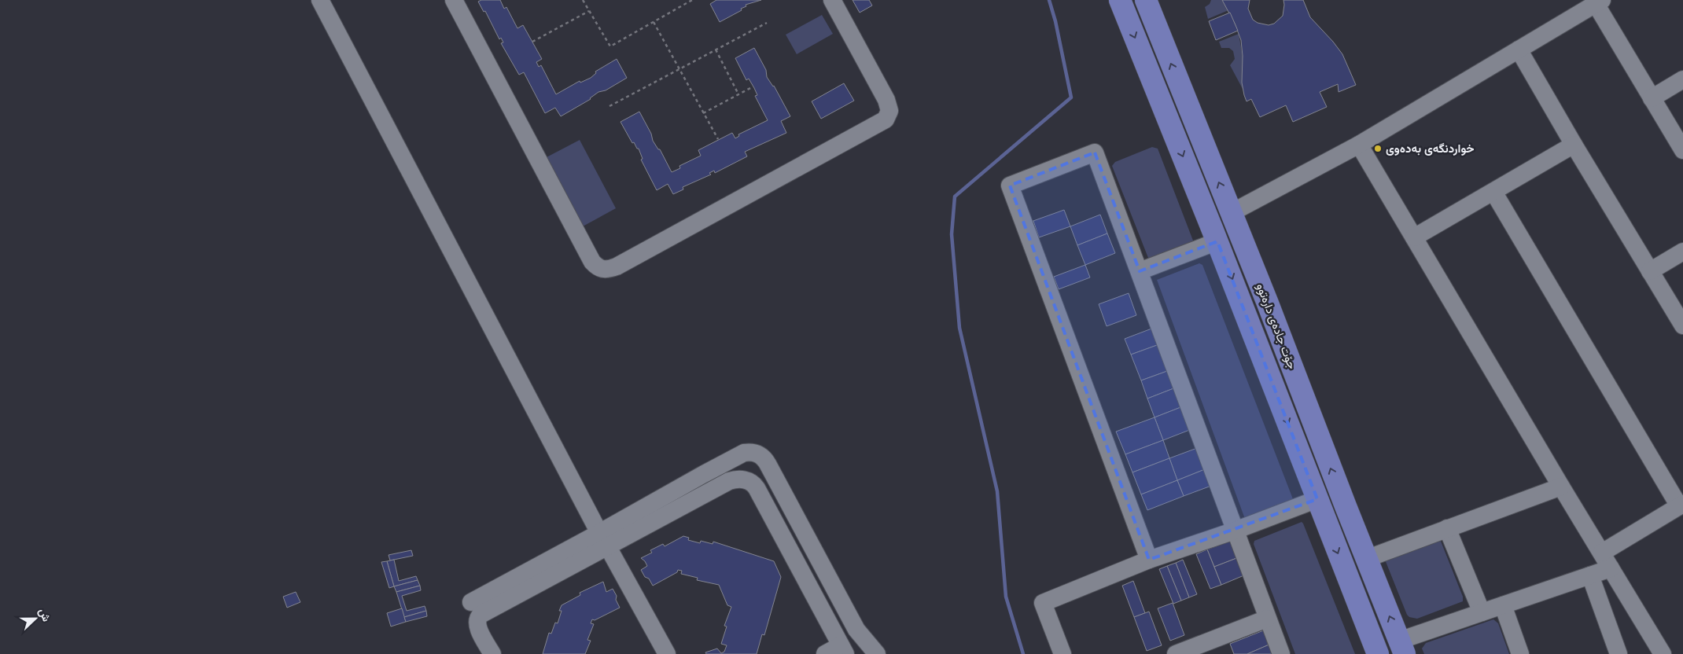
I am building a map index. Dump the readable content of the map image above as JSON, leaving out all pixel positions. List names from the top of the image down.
{
  "streets": {
    "main road": ["جۆت جادەی دارەتوو"]
  },
  "places": ["خواردنگەی بەدەوی"],
  "north": "right"
}
